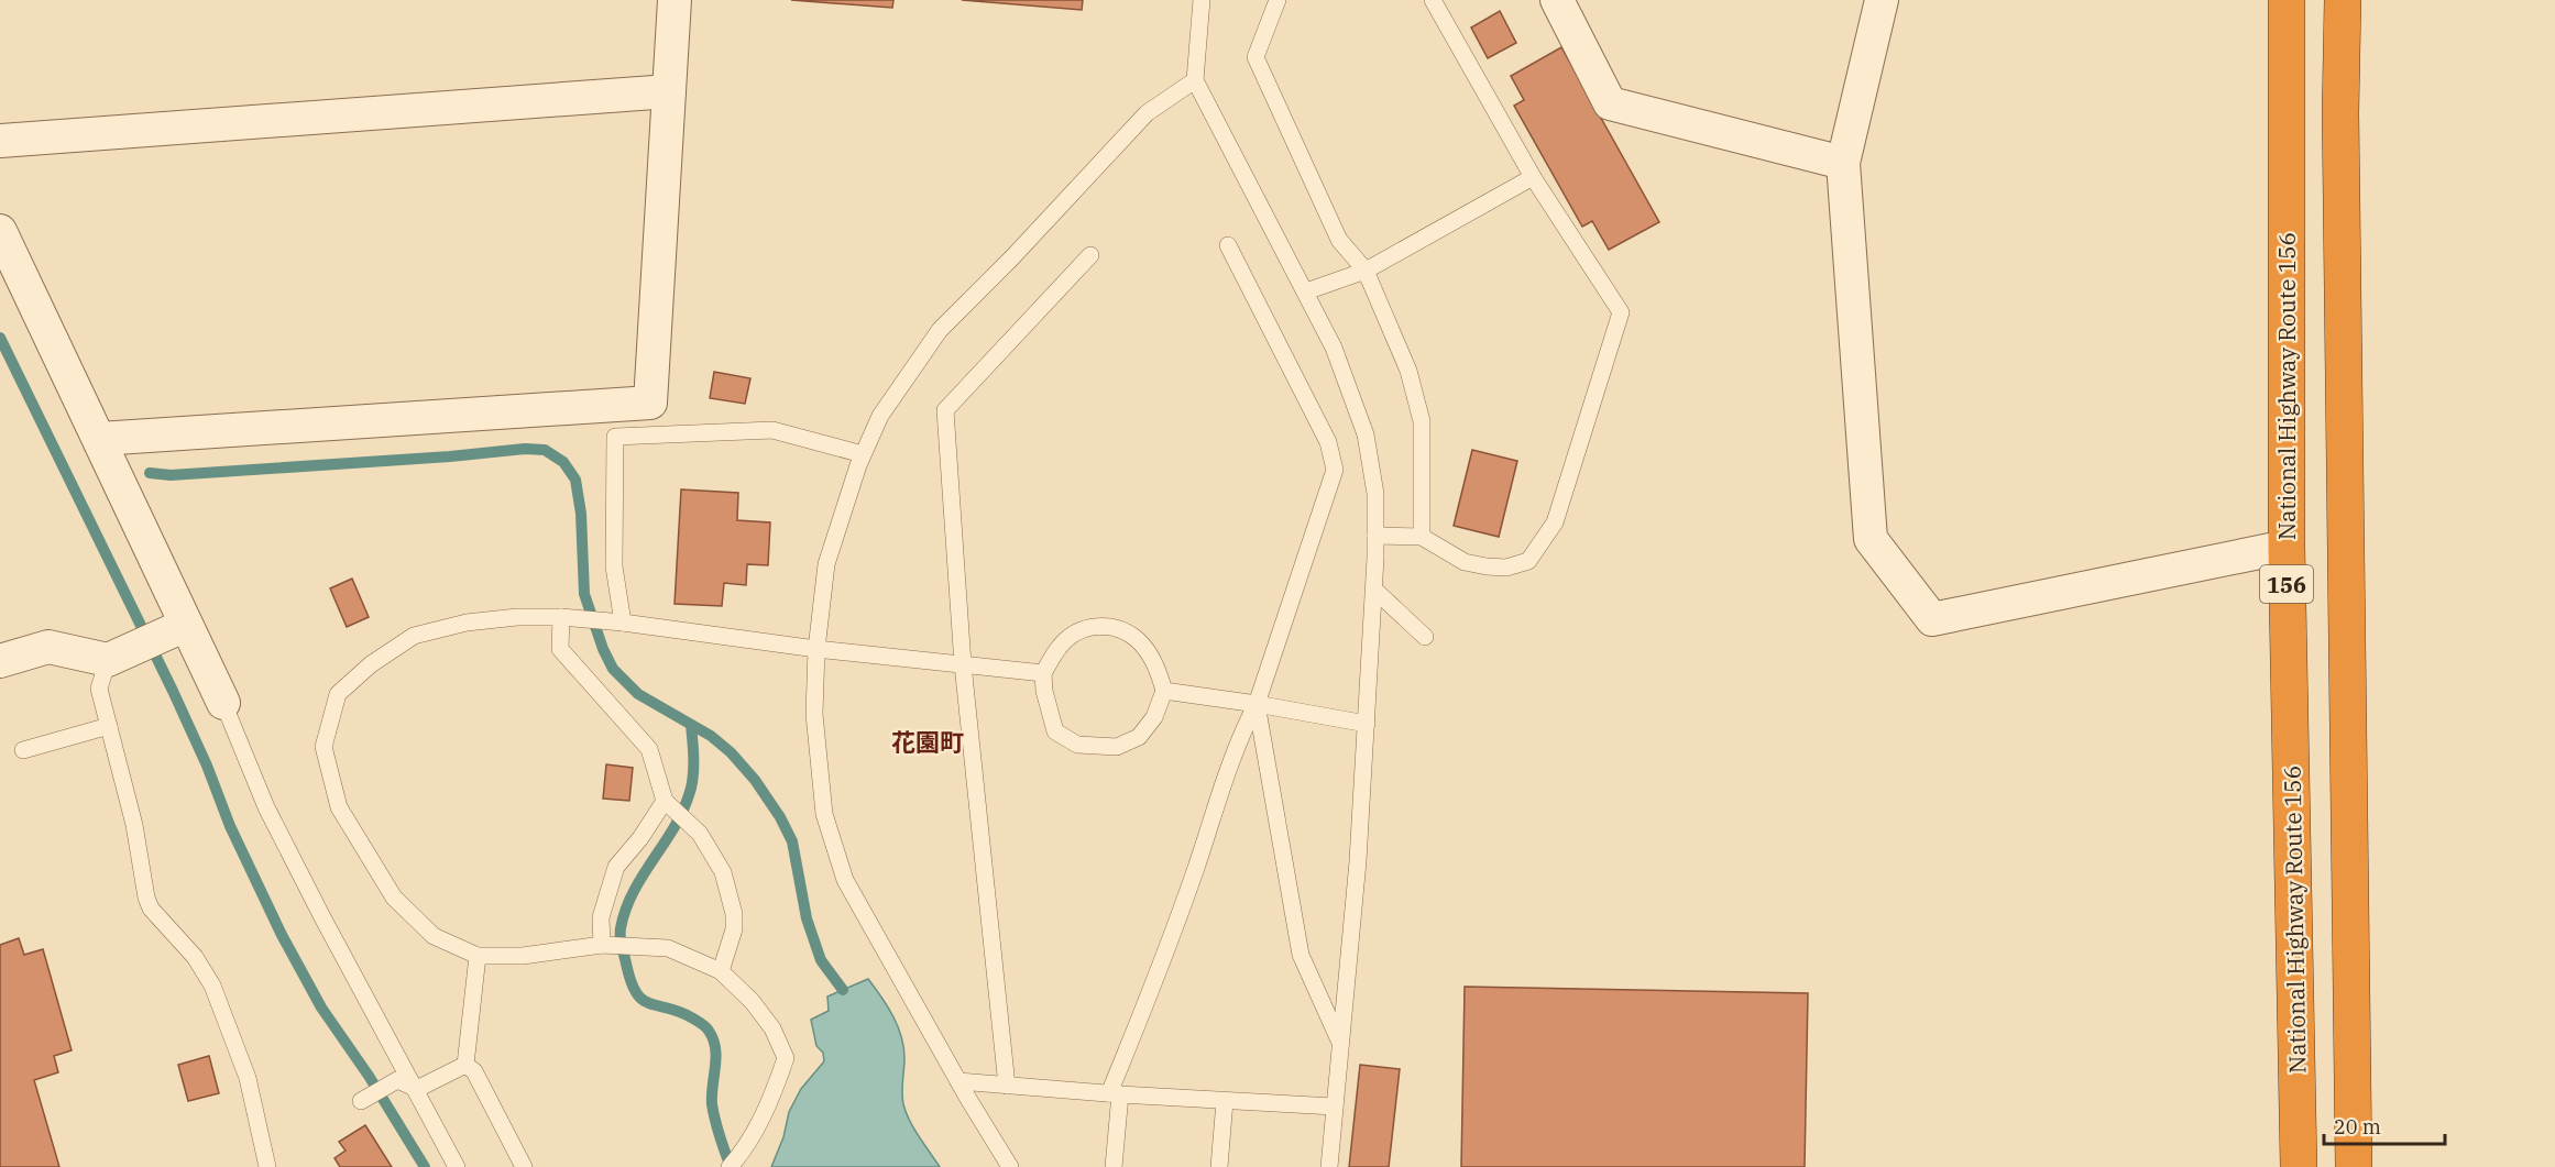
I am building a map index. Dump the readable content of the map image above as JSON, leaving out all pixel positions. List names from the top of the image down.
{
  "streets": {
    "highway": ["National Highway Route 156", "156"]
  },
  "districts": ["花園町"],
  "scale_bar": "20 m"
}
